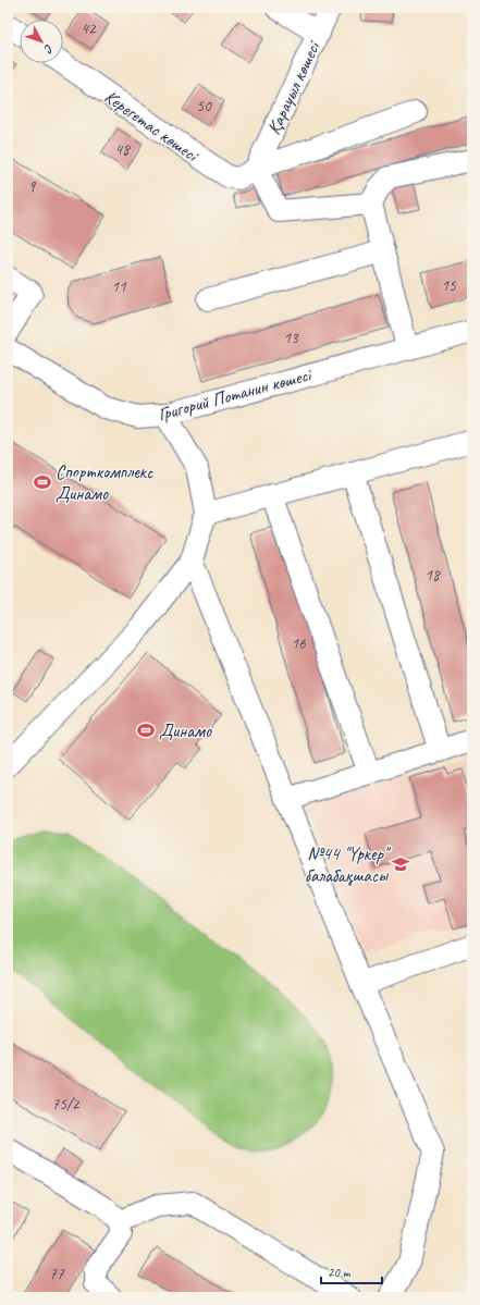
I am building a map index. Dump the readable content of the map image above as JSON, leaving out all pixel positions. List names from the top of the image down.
{
  "streets": {
    "street": ["Қарауыл көшесі", "Керегетас көшесі", "Григорий Потанин көшесі"]
  },
  "crossings": [
    ["Қарауыл көшесі", "Керегетас көшесі"]
  ],
  "places": {
    "sports": ["Спорткомплекс Динамо", "Динамо"],
    "school or university": ["№44 \"Үркер\" балабақшасы"]
  },
  "house_numbers": [
    "42",
    "50",
    "48",
    "9",
    "15",
    "11",
    "13",
    "18",
    "16",
    "75/2",
    "77"
  ],
  "scale_bar": "20 m",
  "north": "bottom right"
}
